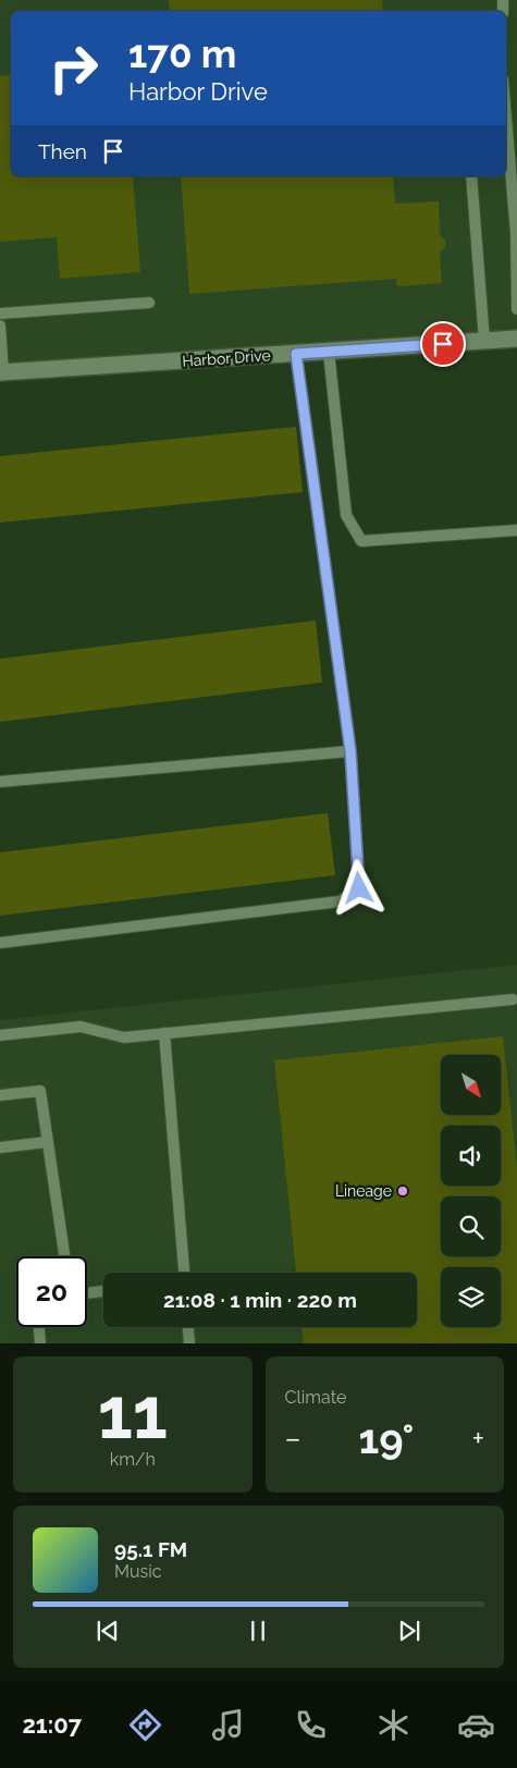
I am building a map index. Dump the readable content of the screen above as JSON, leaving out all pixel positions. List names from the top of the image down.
{
  "streets": {
    "street": ["Harbor Drive"]
  },
  "places": ["Lineage"],
  "north": "bottom right",
  "page": {
    "turn": ["170 m", "Harbor Drive"],
    "then": "Then",
    "limit": "20",
    "trip": "21:08 · 1 min · 220 m",
    "tile": [
      ["11", "km/h"],
      "Climate"
    ],
    "heat": ["−", "19°", "+"],
    "song": ["95.1 FM", "Music"],
    "tabs": "21:07"
  }
}
